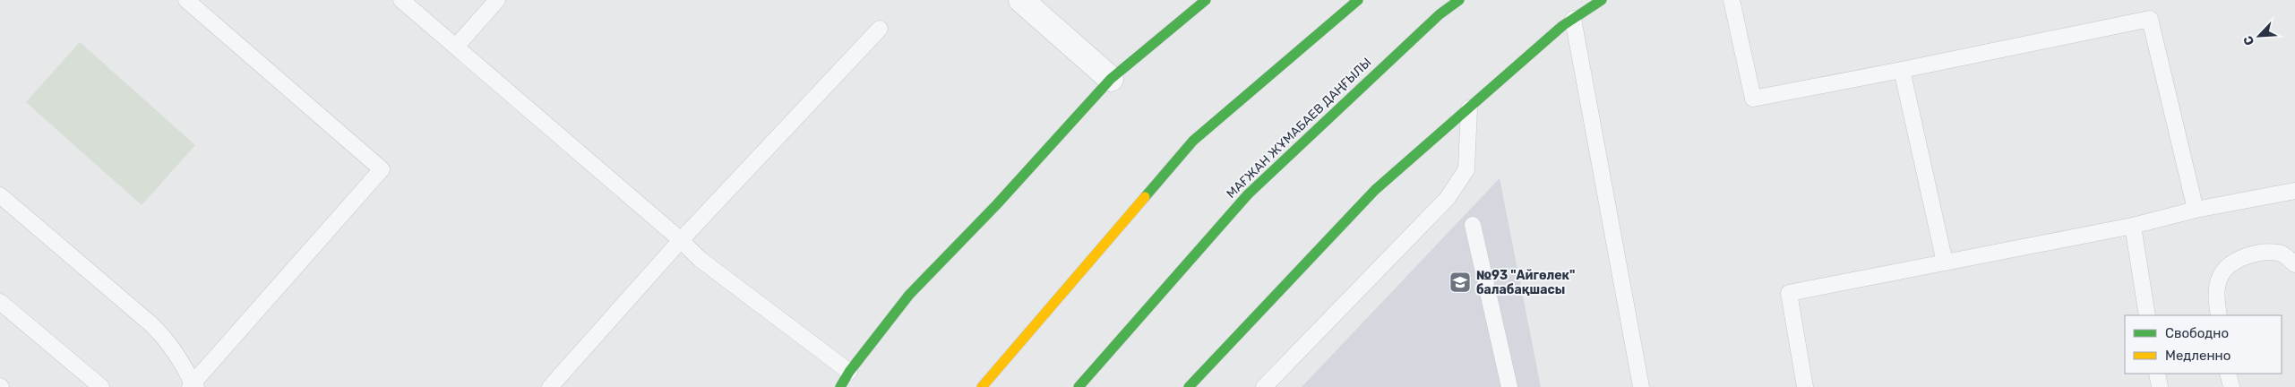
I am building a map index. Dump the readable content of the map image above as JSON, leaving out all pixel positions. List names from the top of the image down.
{
  "streets": {
    "street": ["МАҒЖАН ЖҰМАБАЕВ ДАҢҒЫЛЫ"]
  },
  "places": {
    "school or university": ["№93 \"Айгөлек\" балабақшасы"]
  },
  "legend": ["Свободно", "Медленно"],
  "north": "bottom left"
}
